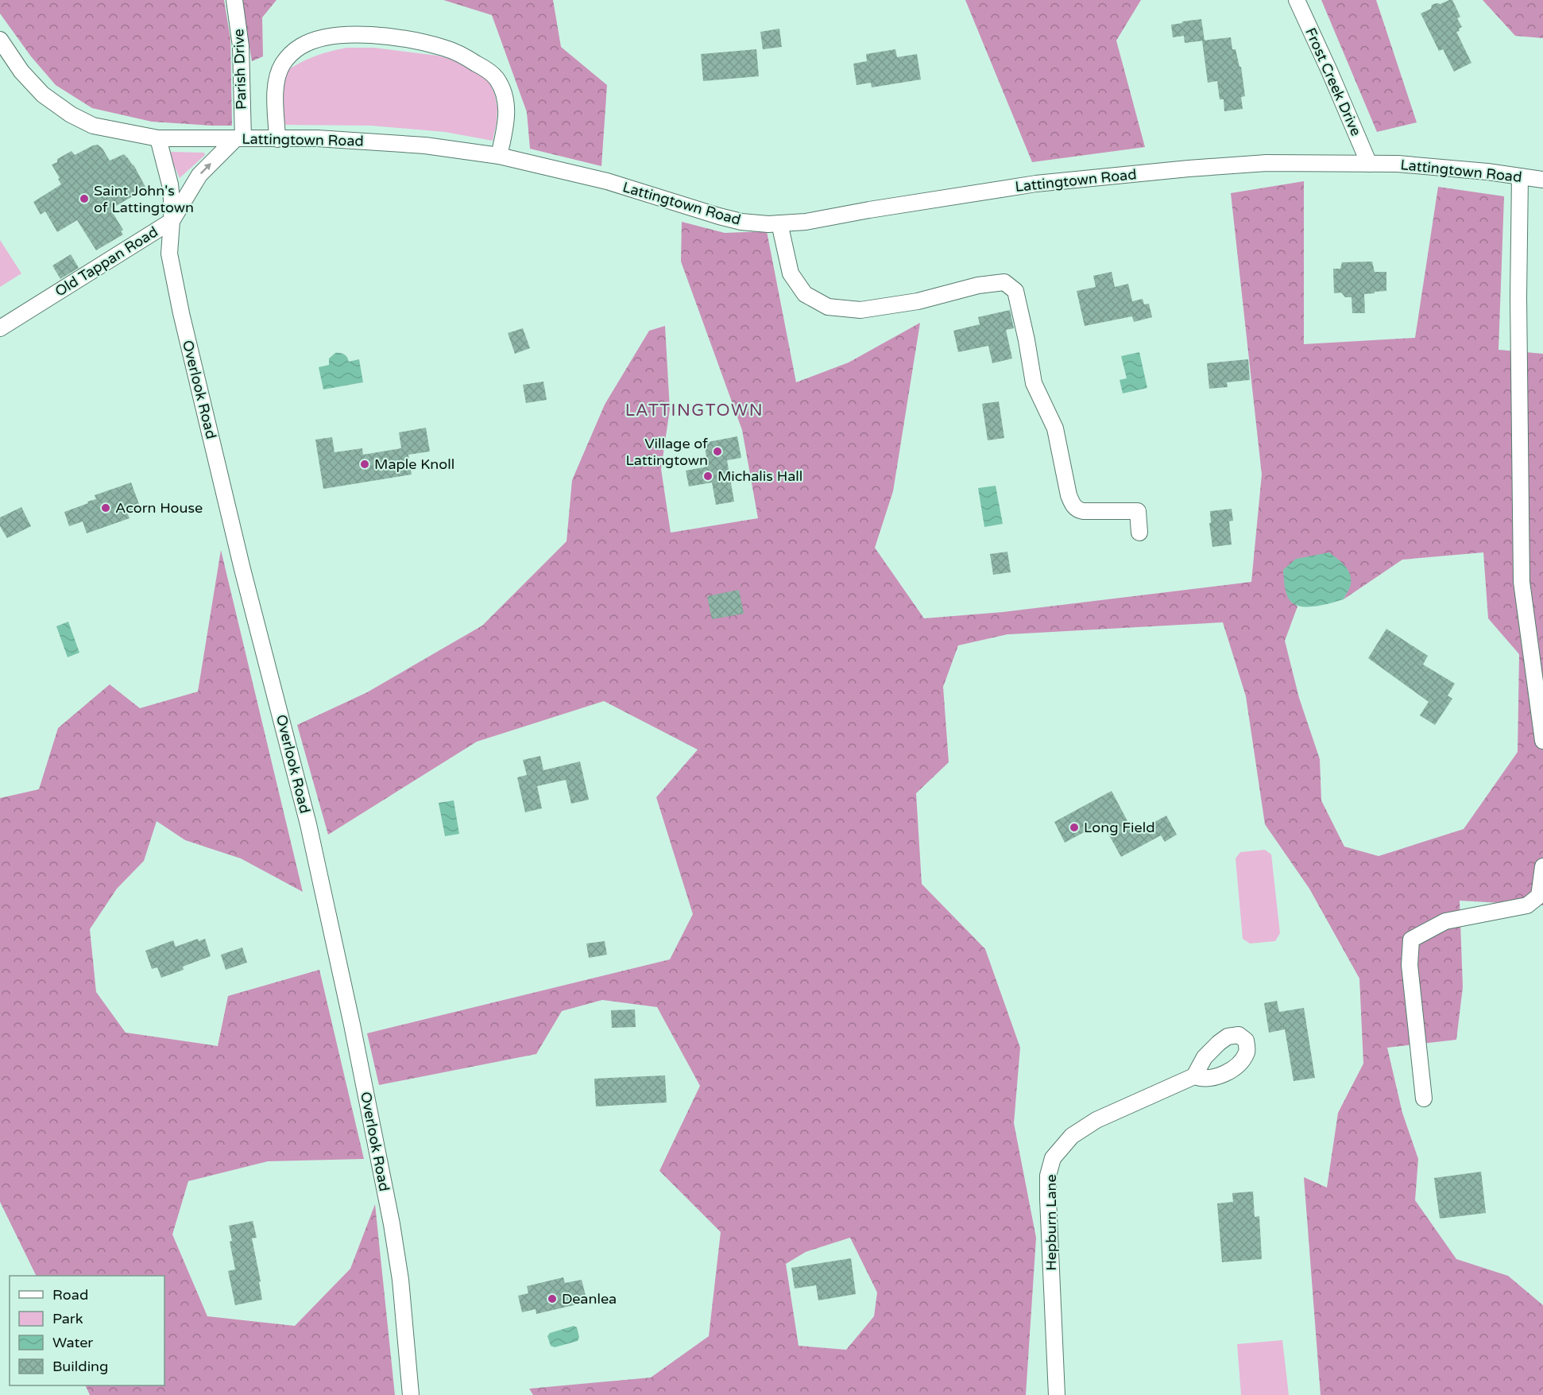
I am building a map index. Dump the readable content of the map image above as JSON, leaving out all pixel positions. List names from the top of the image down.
{
  "streets": {
    "street": [
      "Parish Drive",
      "Frost Creek Drive",
      "Lattingtown Road",
      "Old Tappan Road",
      "Overlook Road",
      "Hepburn Lane"
    ]
  },
  "crossings": [
    ["Parish Drive", "Lattingtown Road"],
    ["Parish Drive", "Old Tappan Road"],
    ["Frost Creek Drive", "Lattingtown Road"],
    ["Lattingtown Road", "Old Tappan Road"],
    ["Lattingtown Road", "Overlook Road"],
    ["Old Tappan Road", "Overlook Road"]
  ],
  "districts": ["LATTINGTOWN"],
  "places": [
    "Saint John's of Lattingtown",
    "Village of Lattingtown",
    "Maple Knoll",
    "Michalis Hall",
    "Acorn House",
    "Long Field",
    "Deanlea"
  ],
  "legend": [
    "Road",
    "Park",
    "Water",
    "Building"
  ]
}
